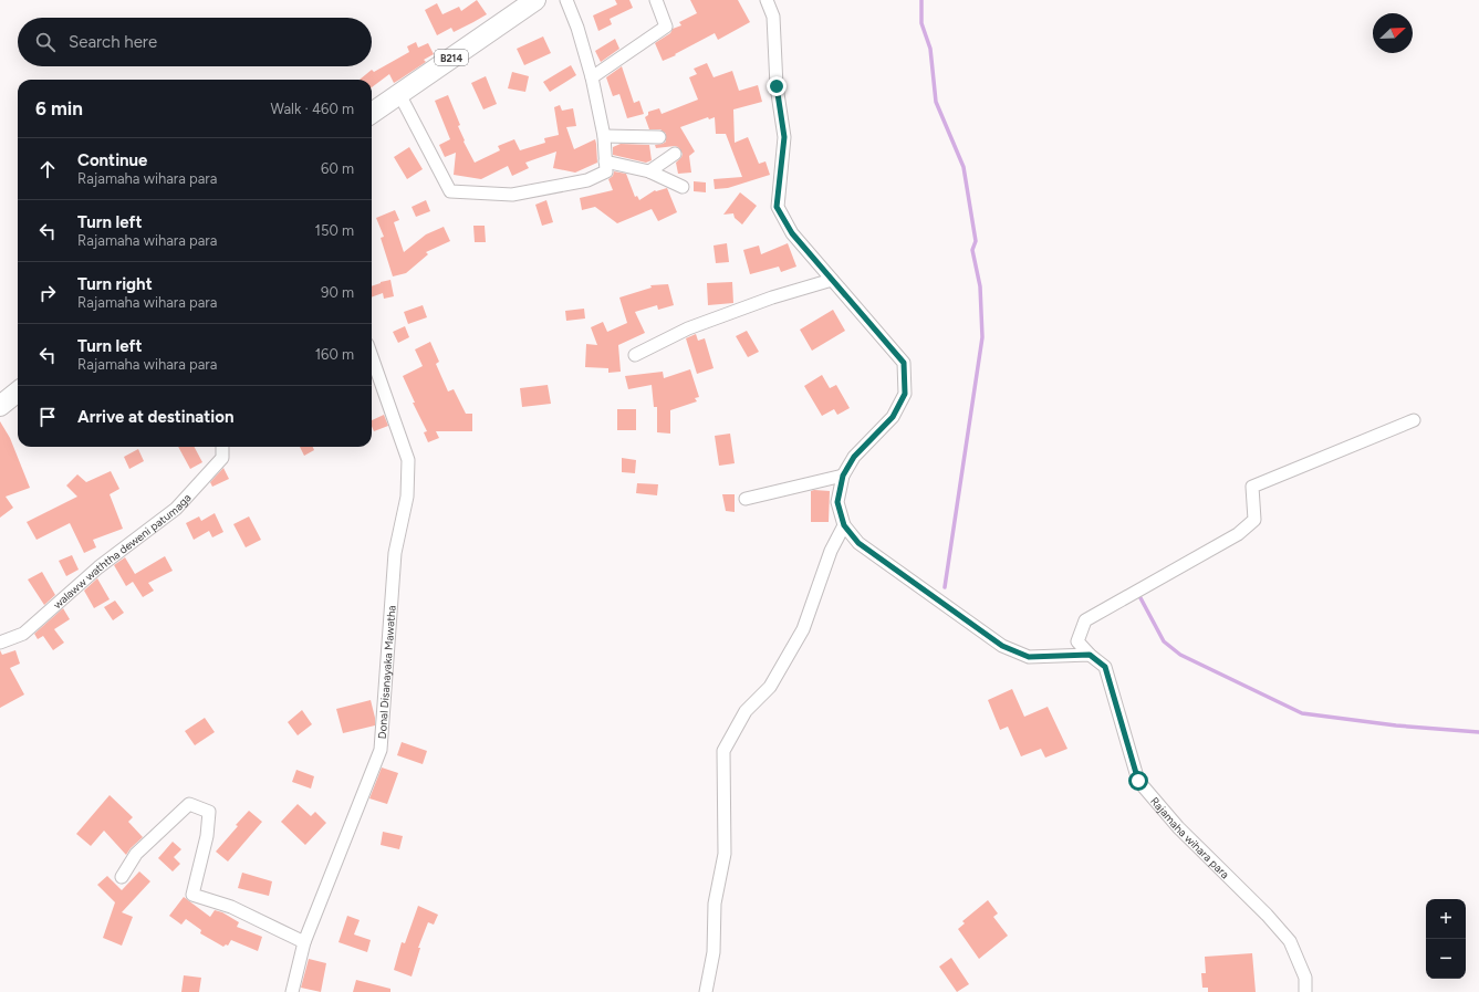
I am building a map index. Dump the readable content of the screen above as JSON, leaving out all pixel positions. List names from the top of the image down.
{
  "streets": {
    "main road": ["B214"],
    "street": ["walaww waththa deweni patumaga", "Donal Disanayaka Mawatha", "Rajamaha wihara para"]
  },
  "north": "top right",
  "page": {
    "search": "Search here",
    "heading": ["6 min", "Walk · 460 m"],
    "list": [
      ["Continue", "Rajamaha wihara para", "60 m"],
      ["Turn left", "Rajamaha wihara para", "150 m"],
      ["Turn right", "Rajamaha wihara para", "90 m"],
      ["Turn left", "Rajamaha wihara para", "160 m"],
      "Arrive at destination"
    ],
    "map_buttons": ["+", "−"]
  }
}
